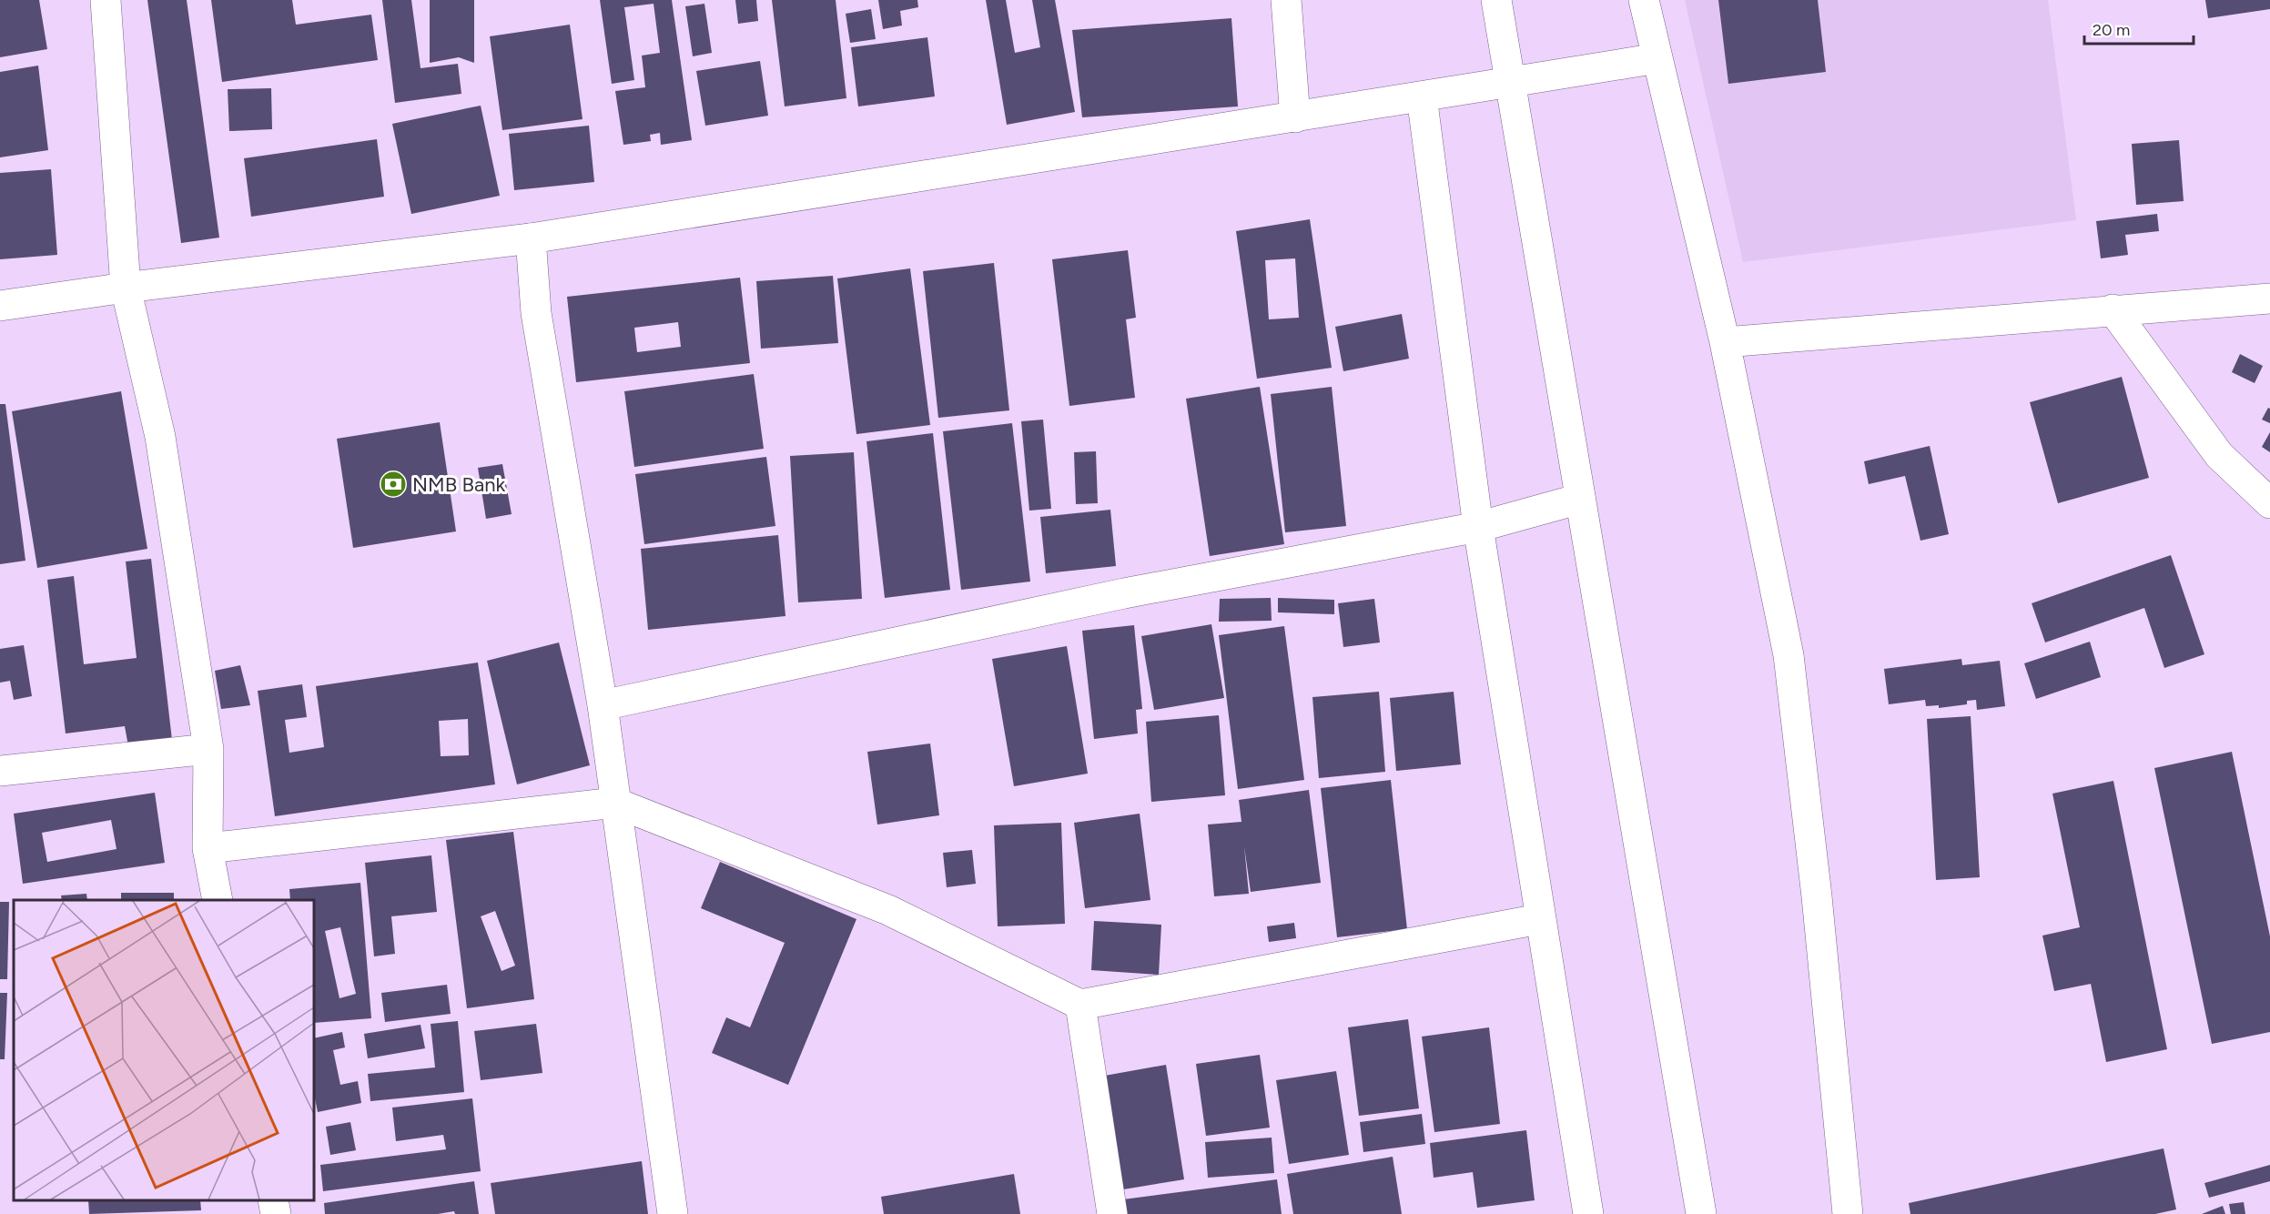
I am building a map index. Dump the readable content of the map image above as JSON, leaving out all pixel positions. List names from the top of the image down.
{
  "places": {
    "bank": ["NMB Bank"]
  },
  "scale_bar": "20 m"
}
